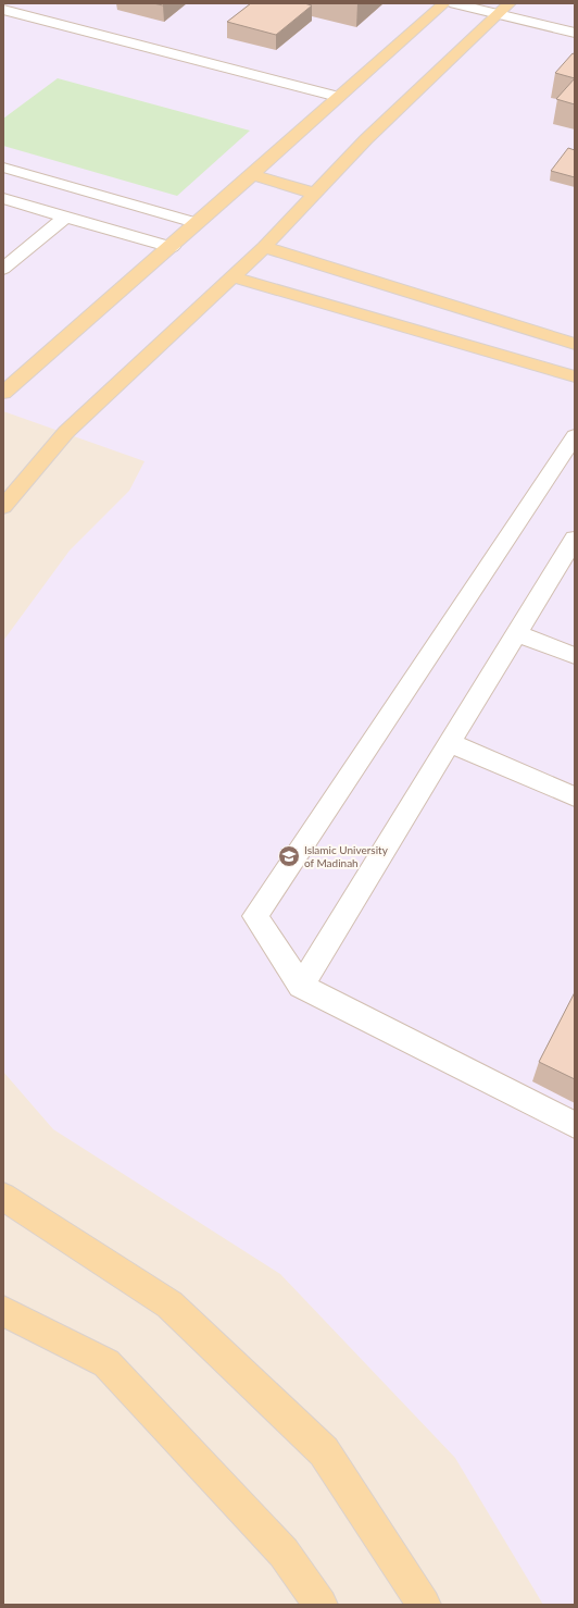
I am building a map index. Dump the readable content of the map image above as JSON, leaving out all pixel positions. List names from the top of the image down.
{
  "places": {
    "school or university": ["Islamic University of Madinah"]
  }
}
